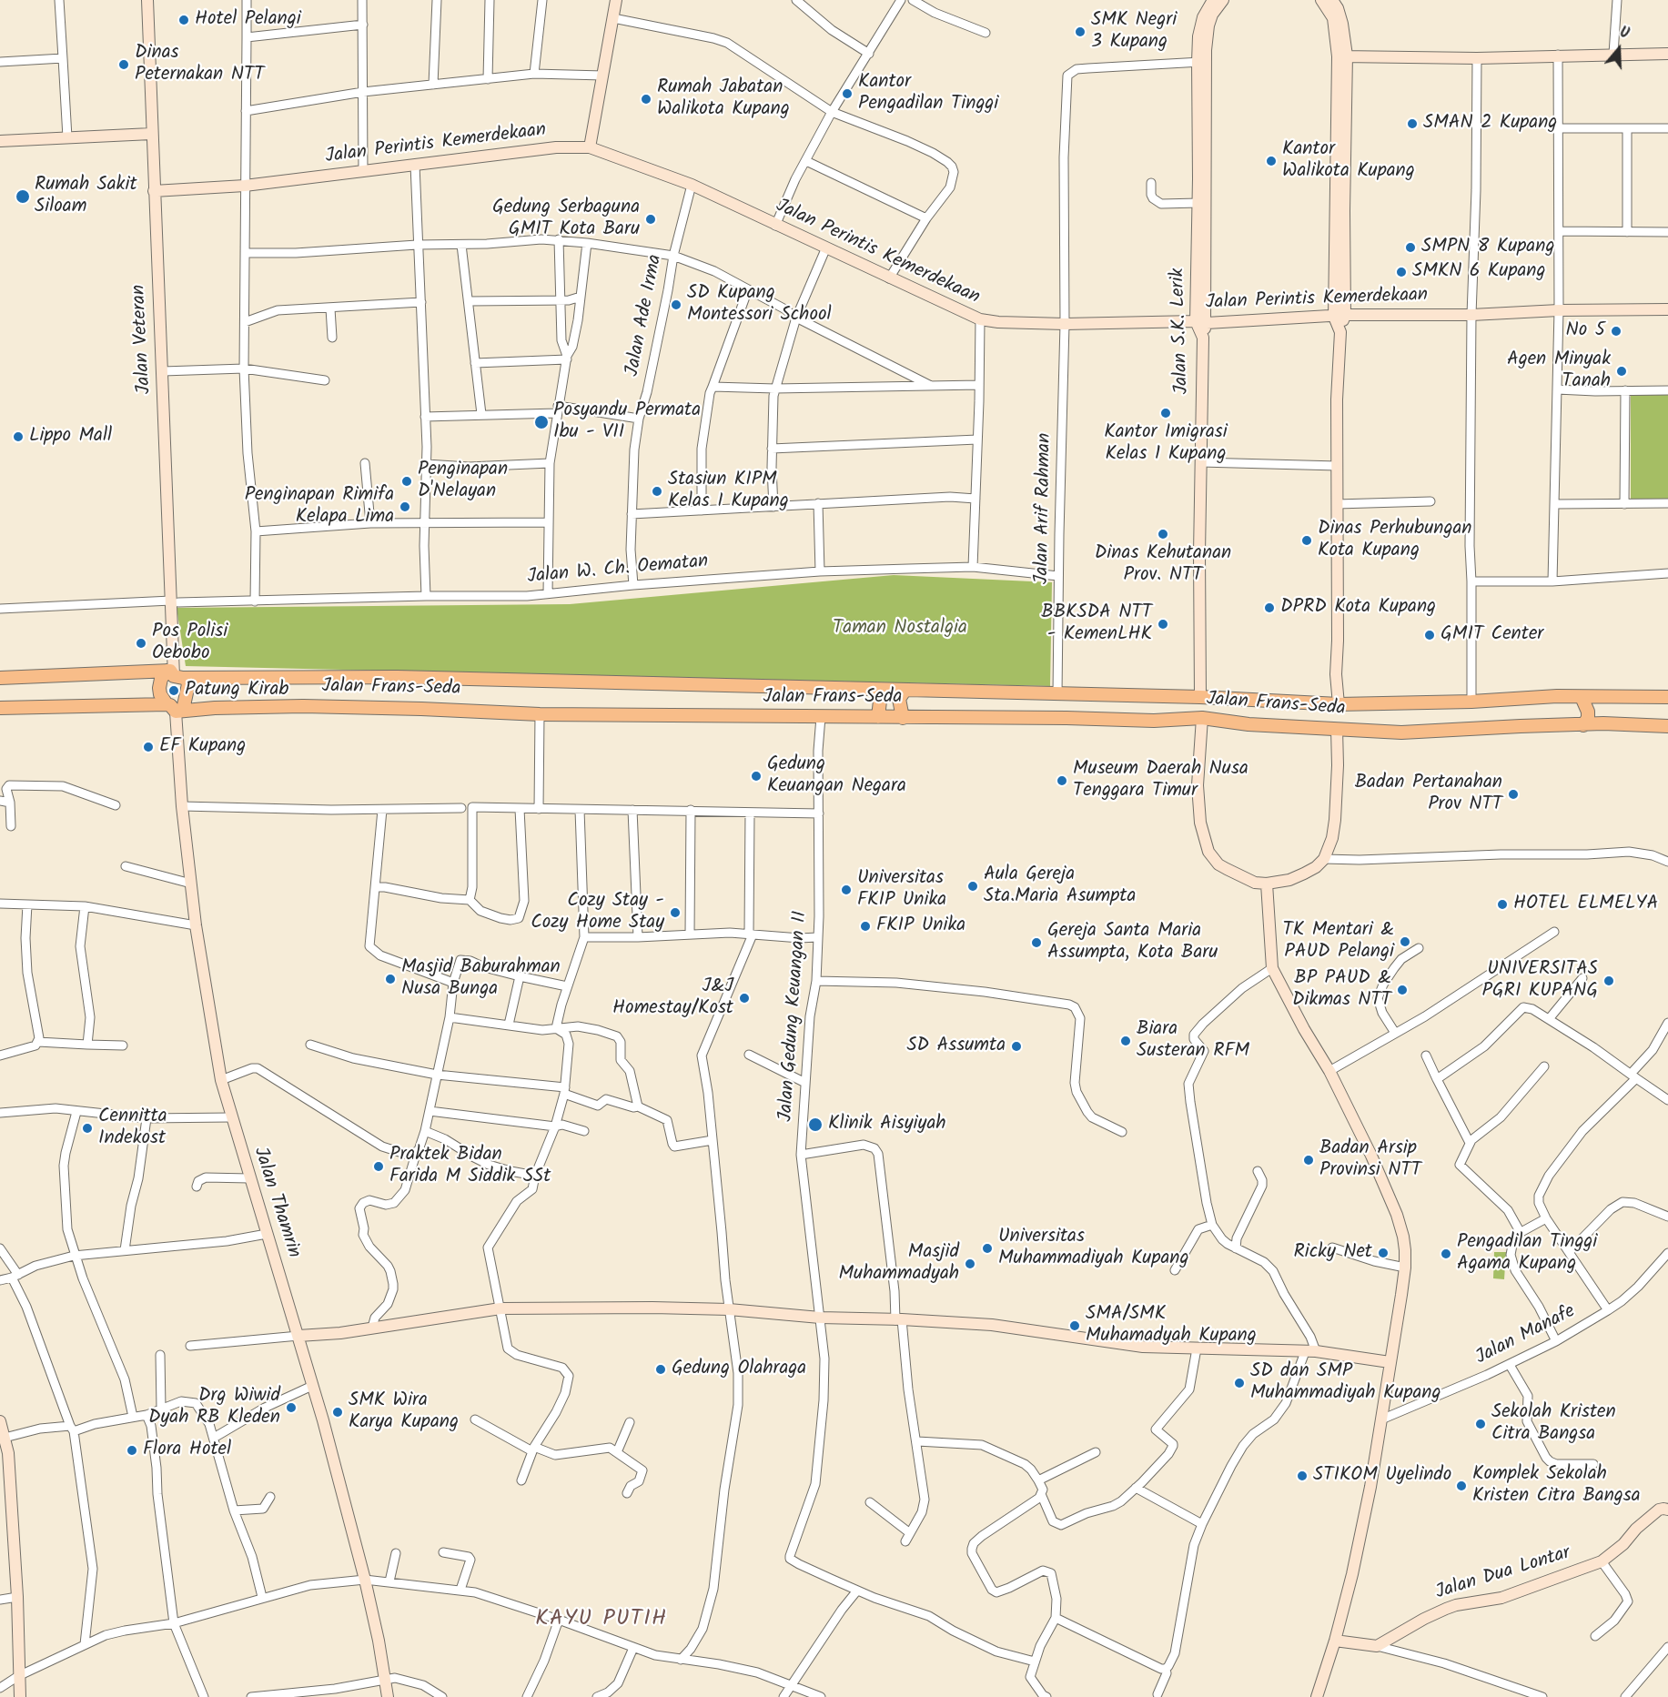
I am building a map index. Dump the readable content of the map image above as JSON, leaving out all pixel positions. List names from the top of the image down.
{
  "streets": {
    "main road": [
      "Jalan Perintis Kemerdekaan",
      "Jalan S.K. Lerik",
      "Jalan Veteran",
      "Jalan Frans-Seda",
      "Jalan Thamrin",
      "Jalan Dua Lontar"
    ],
    "street": [
      "Jalan Ade Irma",
      "Jalan Arif Rahman",
      "Jalan W. Ch. Oematan",
      "Jalan Gedung Keuangan II",
      "Jalan Manafe"
    ]
  },
  "crossings": [
    ["Jalan Perintis Kemerdekaan", "Jalan Ade Irma"],
    ["Jalan Perintis Kemerdekaan", "Jalan S.K. Lerik"],
    ["Jalan Perintis Kemerdekaan", "Jalan Veteran"],
    ["Jalan Perintis Kemerdekaan", "Jalan Arif Rahman"],
    ["Jalan Ade Irma", "Jalan W. Ch. Oematan"],
    ["Jalan S.K. Lerik", "Jalan Arif Rahman"],
    ["Jalan S.K. Lerik", "Jalan Frans-Seda"],
    ["Jalan Veteran", "Jalan W. Ch. Oematan"],
    ["Jalan Veteran", "Jalan Frans-Seda"],
    ["Jalan Arif Rahman", "Jalan W. Ch. Oematan"],
    ["Jalan Arif Rahman", "Jalan Frans-Seda"],
    ["Jalan Frans-Seda", "Jalan Gedung Keuangan II"],
    ["Jalan Frans-Seda", "Jalan Thamrin"]
  ],
  "districts": ["KAYU PUTIH"],
  "parks": ["Taman Nostalgia"],
  "places": [
    "Hotel Pelangi",
    "SMK Negri 3 Kupang",
    "Dinas Peternakan NTT",
    "Kantor Pengadilan Tinggi",
    "Rumah Jabatan Walikota Kupang",
    "SMAN 2 Kupang",
    "Kantor Walikota Kupang",
    "Rumah Sakit Siloam",
    "Gedung Serbaguna GMIT Kota Baru",
    "SMPN 8 Kupang",
    "SMKN 6 Kupang",
    "SD Kupang Montessori School",
    "No 5",
    "Agen Minyak Tanah",
    "Kantor Imigrasi Kelas 1 Kupang",
    "Posyandu Permata Ibu - VII",
    "Lippo Mall",
    "Penginapan D'Nelayan",
    "Stasiun KIPM Kelas I Kupang",
    "Penginapan Rimifa Kelapa Lima",
    "Dinas Kehutanan Prov. NTT",
    "Dinas Perhubungan Kota Kupang",
    "DPRD Kota Kupang",
    "BBKSDA NTT - KemenLHK",
    "GMIT Center",
    "Pos Polisi Oebobo",
    "Patung Kirab",
    "EF Kupang",
    "Gedung Keuangan Negara",
    "Museum Daerah Nusa Tenggara Timur",
    "Badan Pertanahan Prov NTT",
    "Aula Gereja Sta.Maria Asumpta",
    "Universitas FKIP Unika",
    "HOTEL ELMELYA",
    "Cozy Stay - Cozy Home Stay",
    "FKIP Unika",
    "TK Mentari & PAUD Pelangi",
    "Gereja Santa Maria Assumpta, Kota Baru",
    "Masjid Baburahman Nusa Bunga",
    "UNIVERSITAS PGRI KUPANG",
    "BP PAUD & Dikmas NTT",
    "J&J Homestay/Kost",
    "Biara Susteran RFM",
    "SD Assumta",
    "Klinik Aisyiyah",
    "Cennitta Indekost",
    "Badan Arsip Provinsi NTT",
    "Praktek Bidan Farida M Siddik SSt",
    "Universitas Muhammadiyah Kupang",
    "Ricky Net",
    "Pengadilan Tinggi Agama Kupang",
    "Masjid Muhammadyah",
    "SMA/SMK Muhamadyah Kupang",
    "Gedung Olahraga",
    "SD dan SMP Muhammadiyah Kupang",
    "Drg Wiwid Dyah RB Kleden",
    "SMK Wira Karya Kupang",
    "Sekolah Kristen Citra Bangsa",
    "Flora Hotel",
    "STIKOM Uyelindo",
    "Komplek Sekolah Kristen Citra Bangsa"
  ],
  "north": "top"
}
